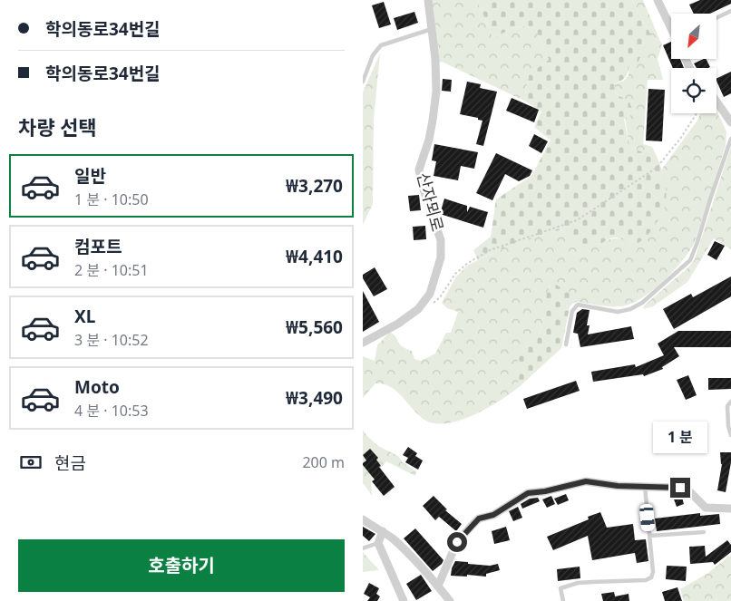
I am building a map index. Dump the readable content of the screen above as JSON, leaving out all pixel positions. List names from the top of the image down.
{
  "streets": {
    "street": ["산자뫼로"]
  },
  "north": "bottom left",
  "page": {
    "banner": ["학의동로34번길", "학의동로34번길"],
    "heading": "차량 선택",
    "list": [
      {
        "name": "일반",
        "note": "1 분 · 10:50",
        "value": "₩3,270"
      },
      {
        "name": "컴포트",
        "note": "2 분 · 10:51",
        "value": "₩4,410"
      },
      {
        "name": "XL",
        "note": "3 분 · 10:52",
        "value": "₩5,560"
      },
      {
        "name": "Moto",
        "note": "4 분 · 10:53",
        "value": "₩3,490"
      }
    ],
    "bubble": "1 분",
    "pay": ["현금", "200 m"],
    "buttons": "호출하기"
  }
}
